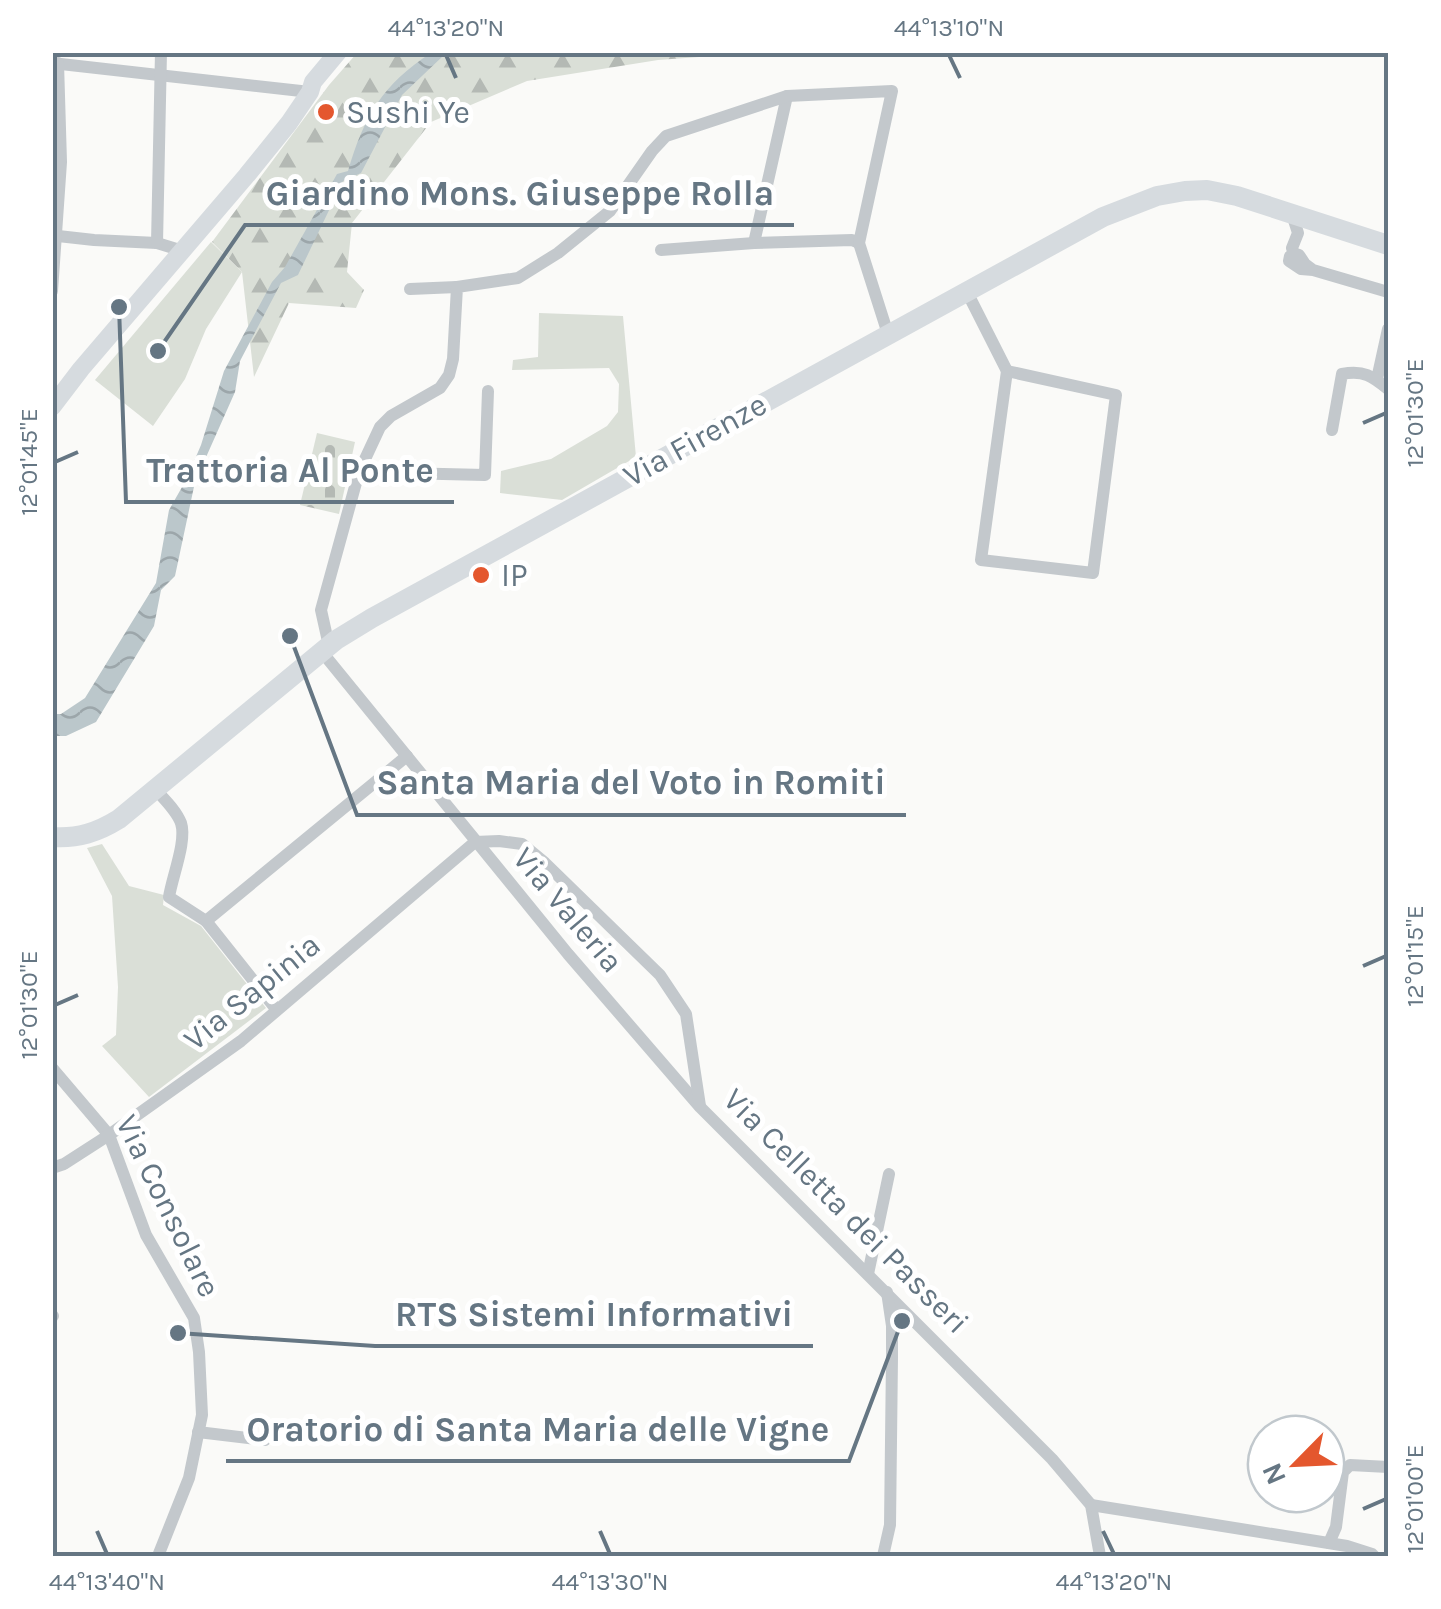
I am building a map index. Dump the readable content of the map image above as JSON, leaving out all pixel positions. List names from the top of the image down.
{
  "streets": {
    "main road": ["Via Firenze"],
    "street": [
      "Via Valeria",
      "Via Sapinia",
      "Via Consolare",
      "Via Celletta dei Passeri"
    ]
  },
  "crossings": [
    ["Via Firenze", "Via Valeria"],
    ["Via Valeria", "Via Sapinia"],
    ["Via Valeria", "Via Celletta dei Passeri"],
    ["Via Sapinia", "Via Consolare"],
    ["Via Sapinia", "Via Celletta dei Passeri"]
  ],
  "places": [
    "Sushi Ye",
    "Trattoria Al Ponte",
    "Giardino Mons. Giuseppe Rolla",
    "IP",
    "Santa Maria del Voto in Romiti",
    "Oratorio di Santa Maria delle Vigne",
    "RTS Sistemi Informativi"
  ],
  "north": "bottom left",
  "coordinates": [
    "44°13'20\"N",
    "44°13'10\"N",
    "12°01'30\"E",
    "12°01'45\"E",
    "12°01'15\"E",
    "12°01'00\"E",
    "44°13'40\"N",
    "44°13'30\"N"
  ]
}
